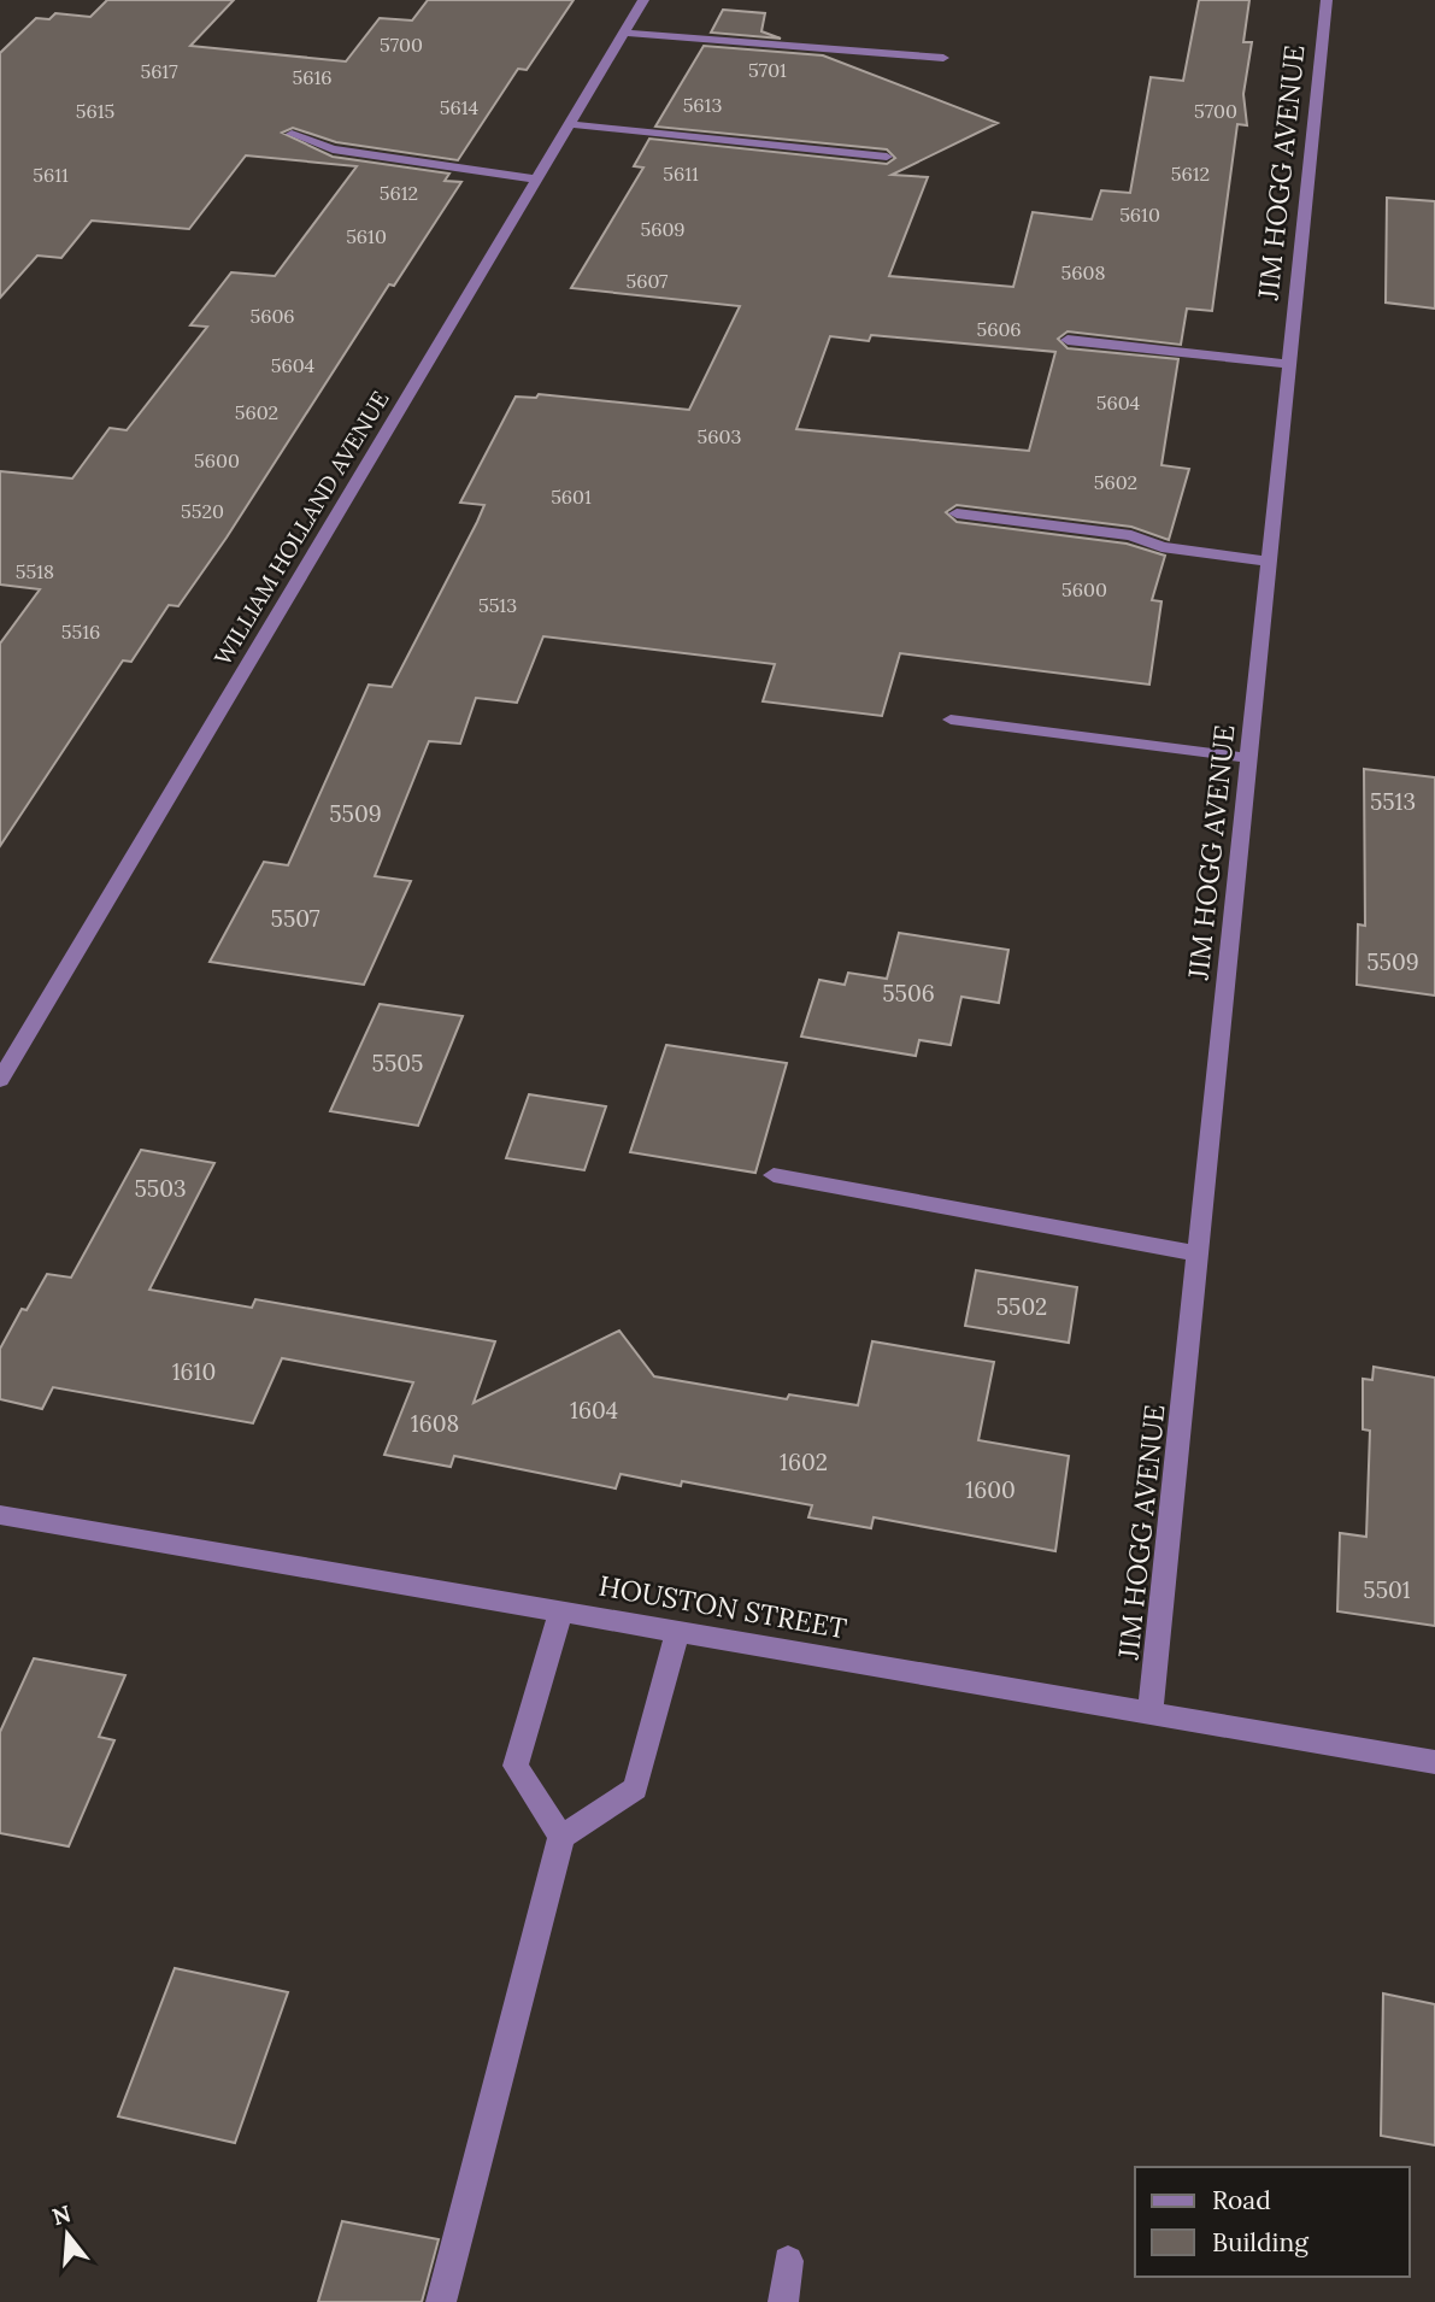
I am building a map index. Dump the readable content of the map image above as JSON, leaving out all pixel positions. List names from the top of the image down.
{
  "streets": {
    "street": ["JIM HOGG AVENUE", "WILLIAM HOLLAND AVENUE", "HOUSTON STREET"]
  },
  "crossings": [
    ["JIM HOGG AVENUE", "HOUSTON STREET"]
  ],
  "house_numbers": [
    "5700",
    "5701",
    "5617",
    "5616",
    "5613",
    "5614",
    "5615",
    "5700",
    "5611",
    "5612",
    "5611",
    "5612",
    "5610",
    "5609",
    "5610",
    "5608",
    "5607",
    "5606",
    "5606",
    "5604",
    "5604",
    "5602",
    "5603",
    "5600",
    "5602",
    "5601",
    "5520",
    "5518",
    "5600",
    "5513",
    "5516",
    "5513",
    "5509",
    "5507",
    "5509",
    "5506",
    "5505",
    "5503",
    "5502",
    "1610",
    "1604",
    "1608",
    "1602",
    "1600",
    "5501"
  ],
  "legend": ["Road", "Building"],
  "north": "top"
}
